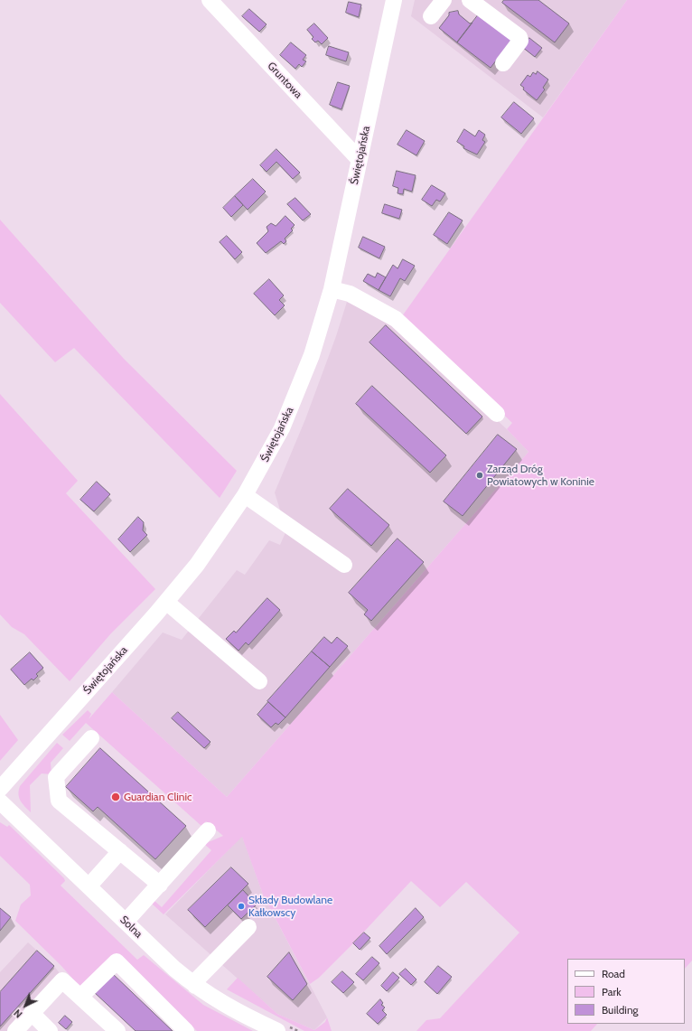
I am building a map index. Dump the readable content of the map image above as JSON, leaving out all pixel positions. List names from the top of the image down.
{
  "streets": {
    "street": ["Gruntowa", "Świętojańska", "Solna"]
  },
  "crossings": [
    ["Gruntowa", "Świętojańska"]
  ],
  "places": ["Zarząd Dróg Powiatowych w Koninie", "Guardian Clinic", "Składy Budowlane Kałkowscy"],
  "legend": ["Road", "Park", "Building"],
  "north": "bottom left"
}
